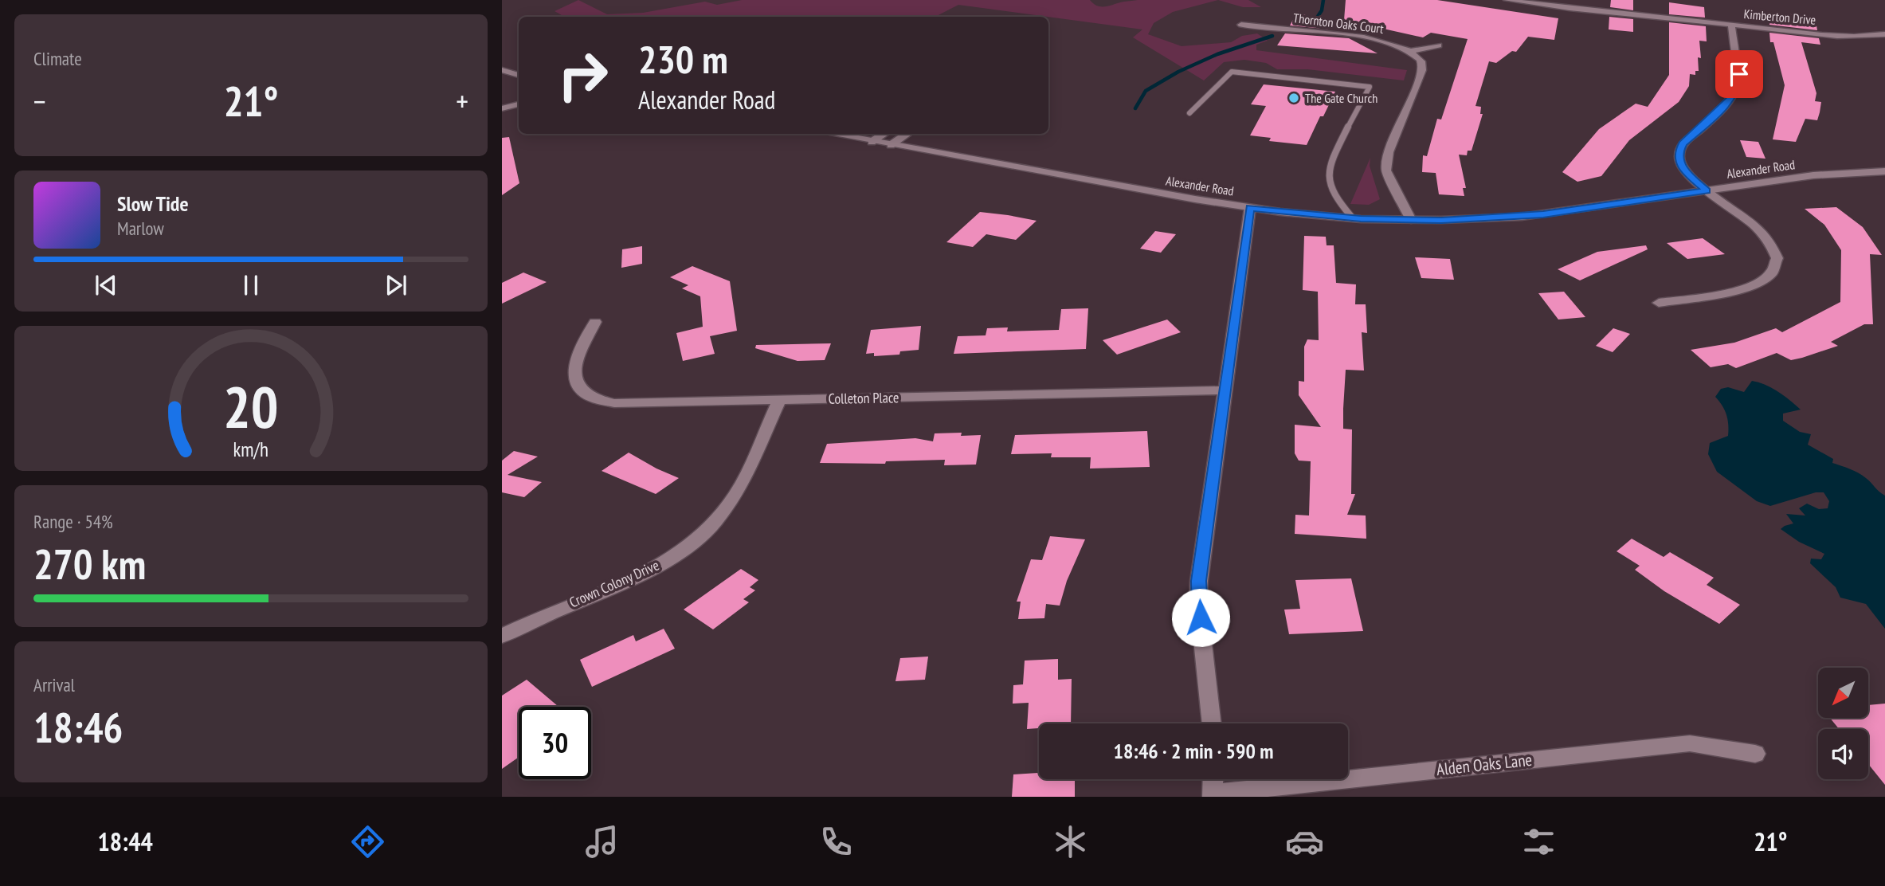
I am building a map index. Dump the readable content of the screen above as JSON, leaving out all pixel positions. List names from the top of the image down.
{
  "streets": {
    "street": [
      "Kimberton Drive",
      "Thornton Oaks Court",
      "Alexander Road",
      "Colleton Place",
      "Crown Colony Drive",
      "Alden Oaks Lane"
    ]
  },
  "crossings": [
    ["Colleton Place", "Crown Colony Drive"]
  ],
  "places": ["The Gate Church"],
  "north": "bottom left",
  "page": {
    "tile": [
      "Climate",
      ["Range · 54%", "270 km"],
      ["Arrival", "18:46"]
    ],
    "turn": ["230 m", "Alexander Road"],
    "heat": ["−", "21°", "+"],
    "song": ["Slow Tide", "Marlow"],
    "limit": "30",
    "trip": "18:46 · 2 min · 590 m",
    "tabs": ["18:44", "21°"],
    "gauge": ["20", "km/h"]
  }
}
